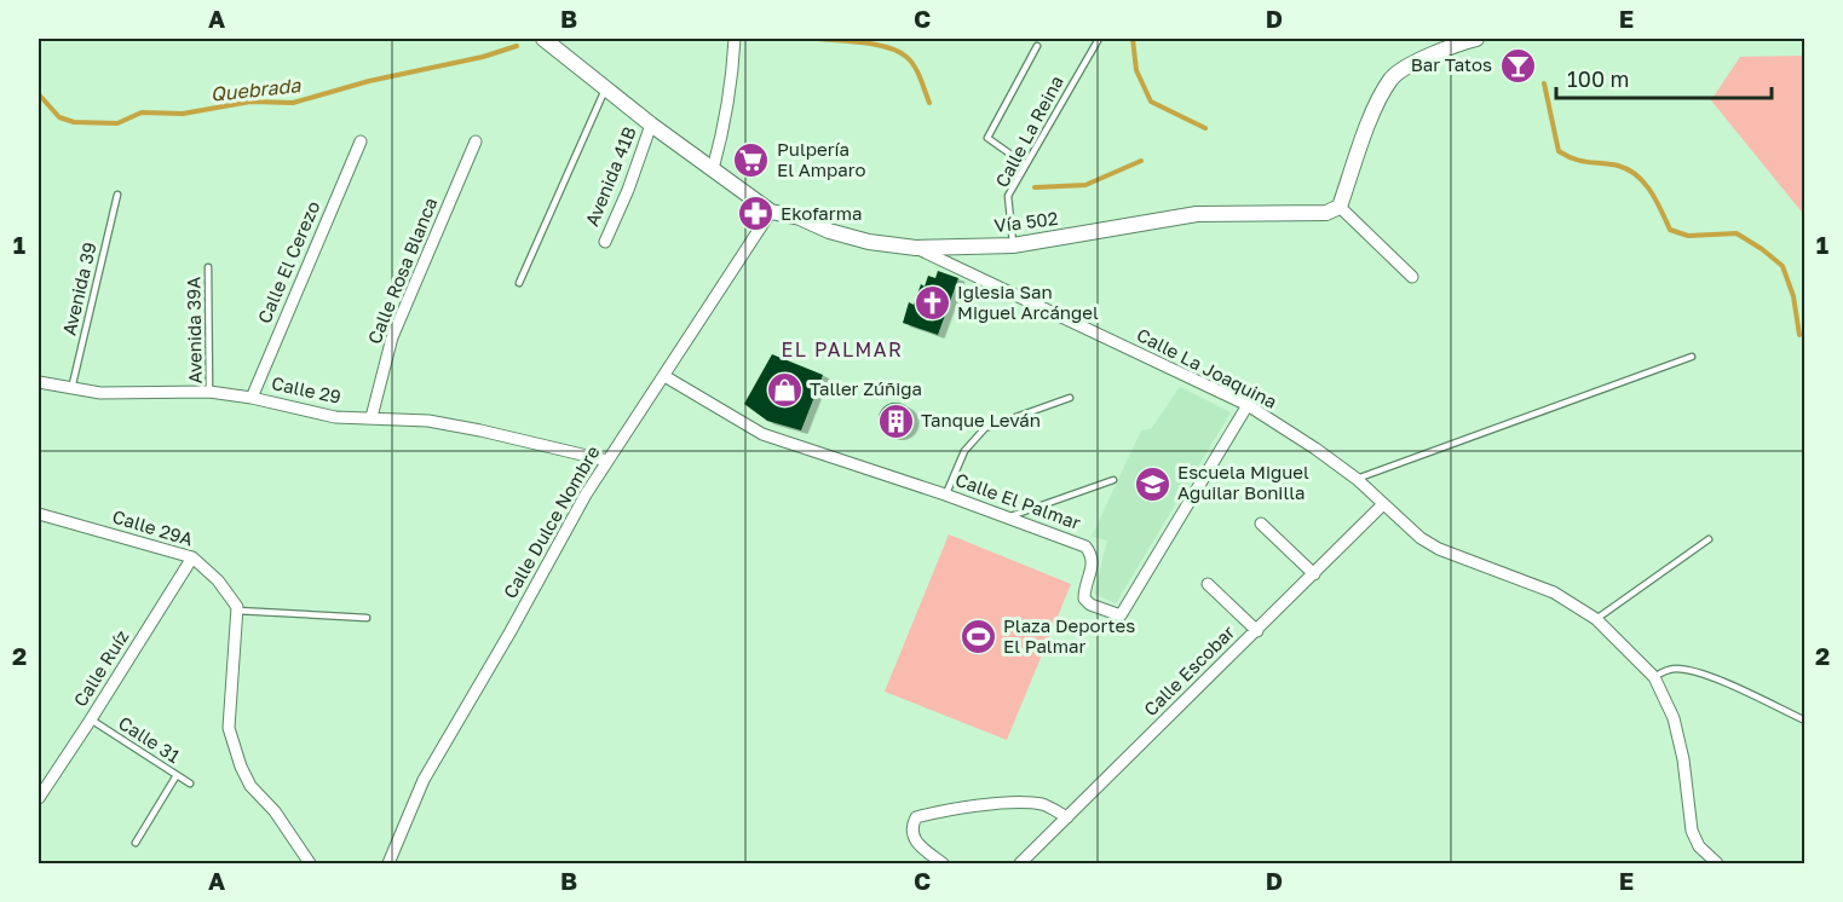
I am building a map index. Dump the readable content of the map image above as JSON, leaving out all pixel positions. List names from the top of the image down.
{
  "streets": {
    "street": [
      "Avenida 41B",
      "Vía 502",
      "Calle El Cerezo",
      "Calle Rosa Blanca",
      "Calle La Joaquina",
      "Calle 29",
      "Calle El Palmar",
      "Calle Dulce Nombre",
      "Calle 29A",
      "Calle Ruíz",
      "Calle Escobar"
    ],
    "lane": [
      "Calle La Reina",
      "Avenida 39",
      "Avenida 39A",
      "Calle 31"
    ]
  },
  "crossings": [
    ["Calle La Reina", "Vía 502"],
    ["Avenida 41B", "Vía 502"],
    ["Vía 502", "Calle La Joaquina"],
    ["Vía 502", "Calle Dulce Nombre"],
    ["Calle El Cerezo", "Calle 29"],
    ["Calle Rosa Blanca", "Calle 29"],
    ["Avenida 39", "Calle 29"],
    ["Avenida 39A", "Calle 29"],
    ["Calle La Joaquina", "Calle El Palmar"],
    ["Calle La Joaquina", "Calle Escobar"],
    ["Calle 29", "Calle Dulce Nombre"],
    ["Calle El Palmar", "Calle Dulce Nombre"],
    ["Calle 29A", "Calle Ruíz"],
    ["Calle Ruíz", "Calle 31"]
  ],
  "districts": ["EL PALMAR"],
  "water": ["Quebrada"],
  "places": {
    "bar": ["Bar Tatos"],
    "supermarket": ["Pulpería El Amparo"],
    "pharmacy": ["Ekofarma"],
    "church": ["Iglesia San Miguel Arcángel"],
    "shop": ["Taller Zúñiga"],
    "building": ["Tanque Leván"],
    "school or university": ["Escuela Miguel Aguilar Bonilla"],
    "sports": ["Plaza Deportes El Palmar"]
  },
  "scale_bar": "100 m",
  "grid": {
    "columns": [
      "A",
      "B",
      "C",
      "D",
      "E"
    ],
    "rows": ["1", "2"]
  }
}
